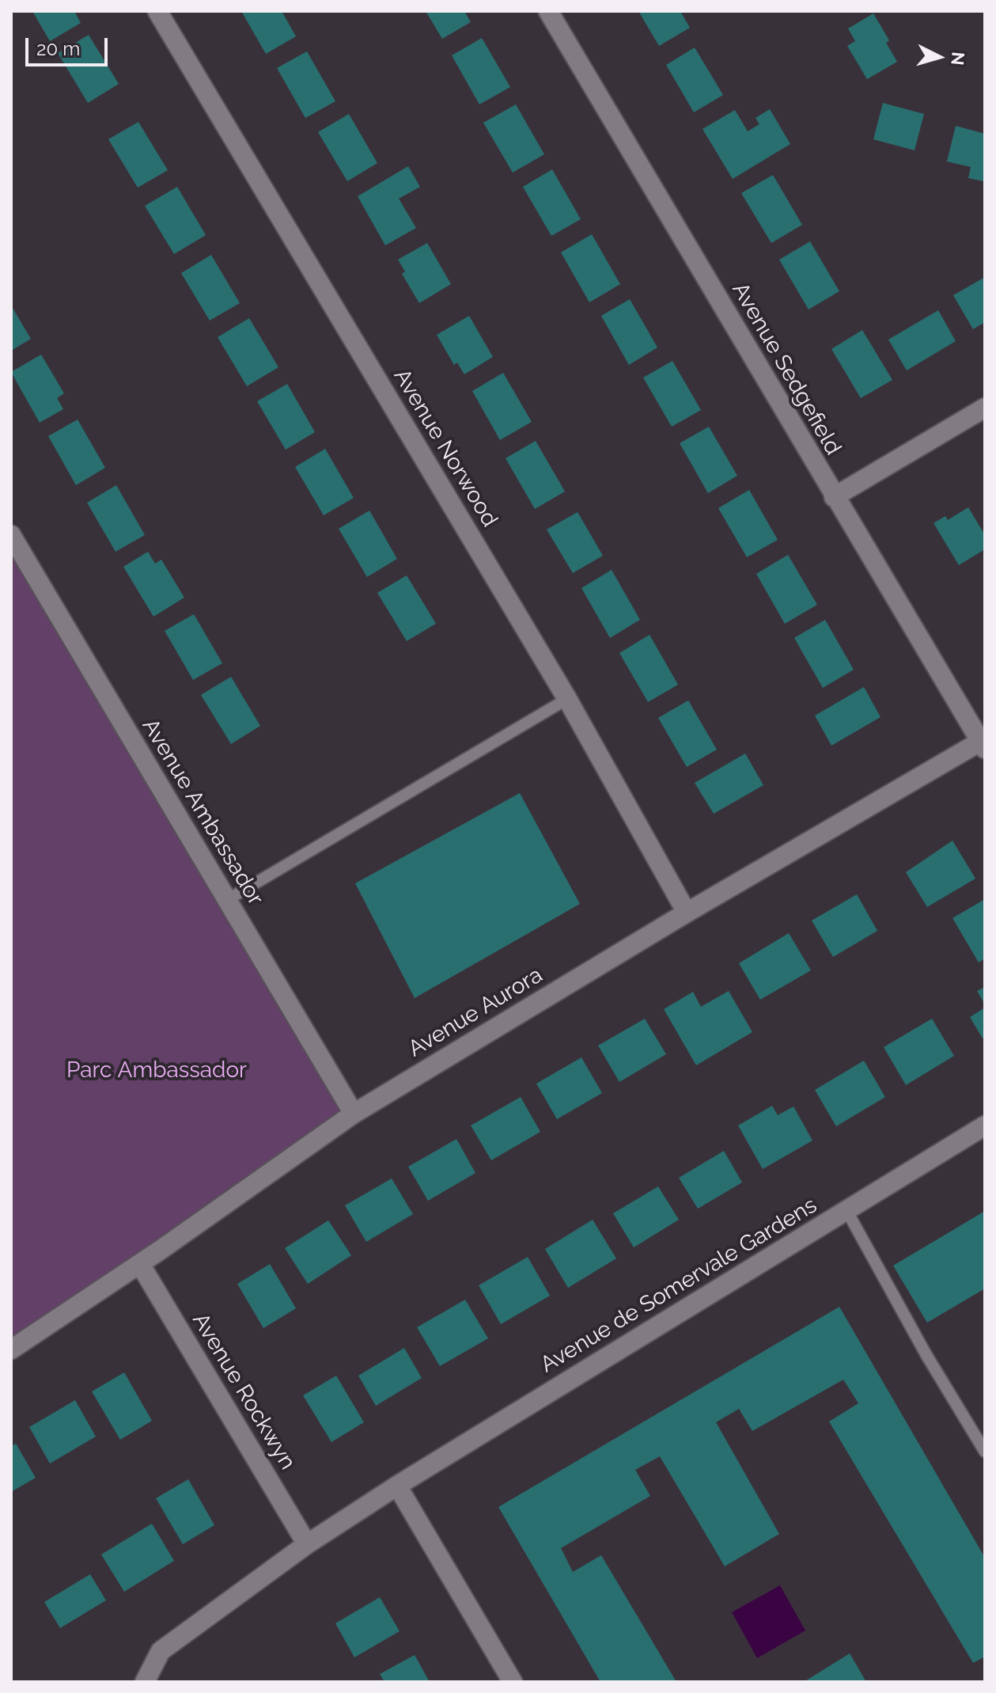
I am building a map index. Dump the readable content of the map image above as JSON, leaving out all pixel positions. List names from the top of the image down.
{
  "streets": {
    "street": [
      "Avenue Sedgefield",
      "Avenue Norwood",
      "Avenue Ambassador",
      "Avenue Aurora",
      "Avenue de Somervale Gardens",
      "Avenue Rockwyn"
    ]
  },
  "crossings": [
    ["Avenue Sedgefield", "Avenue Aurora"],
    ["Avenue Norwood", "Avenue Aurora"],
    ["Avenue Ambassador", "Avenue Aurora"],
    ["Avenue Aurora", "Avenue Rockwyn"],
    ["Avenue de Somervale Gardens", "Avenue Rockwyn"]
  ],
  "parks": ["Parc Ambassador"],
  "scale_bar": "20 m",
  "north": "right"
}
